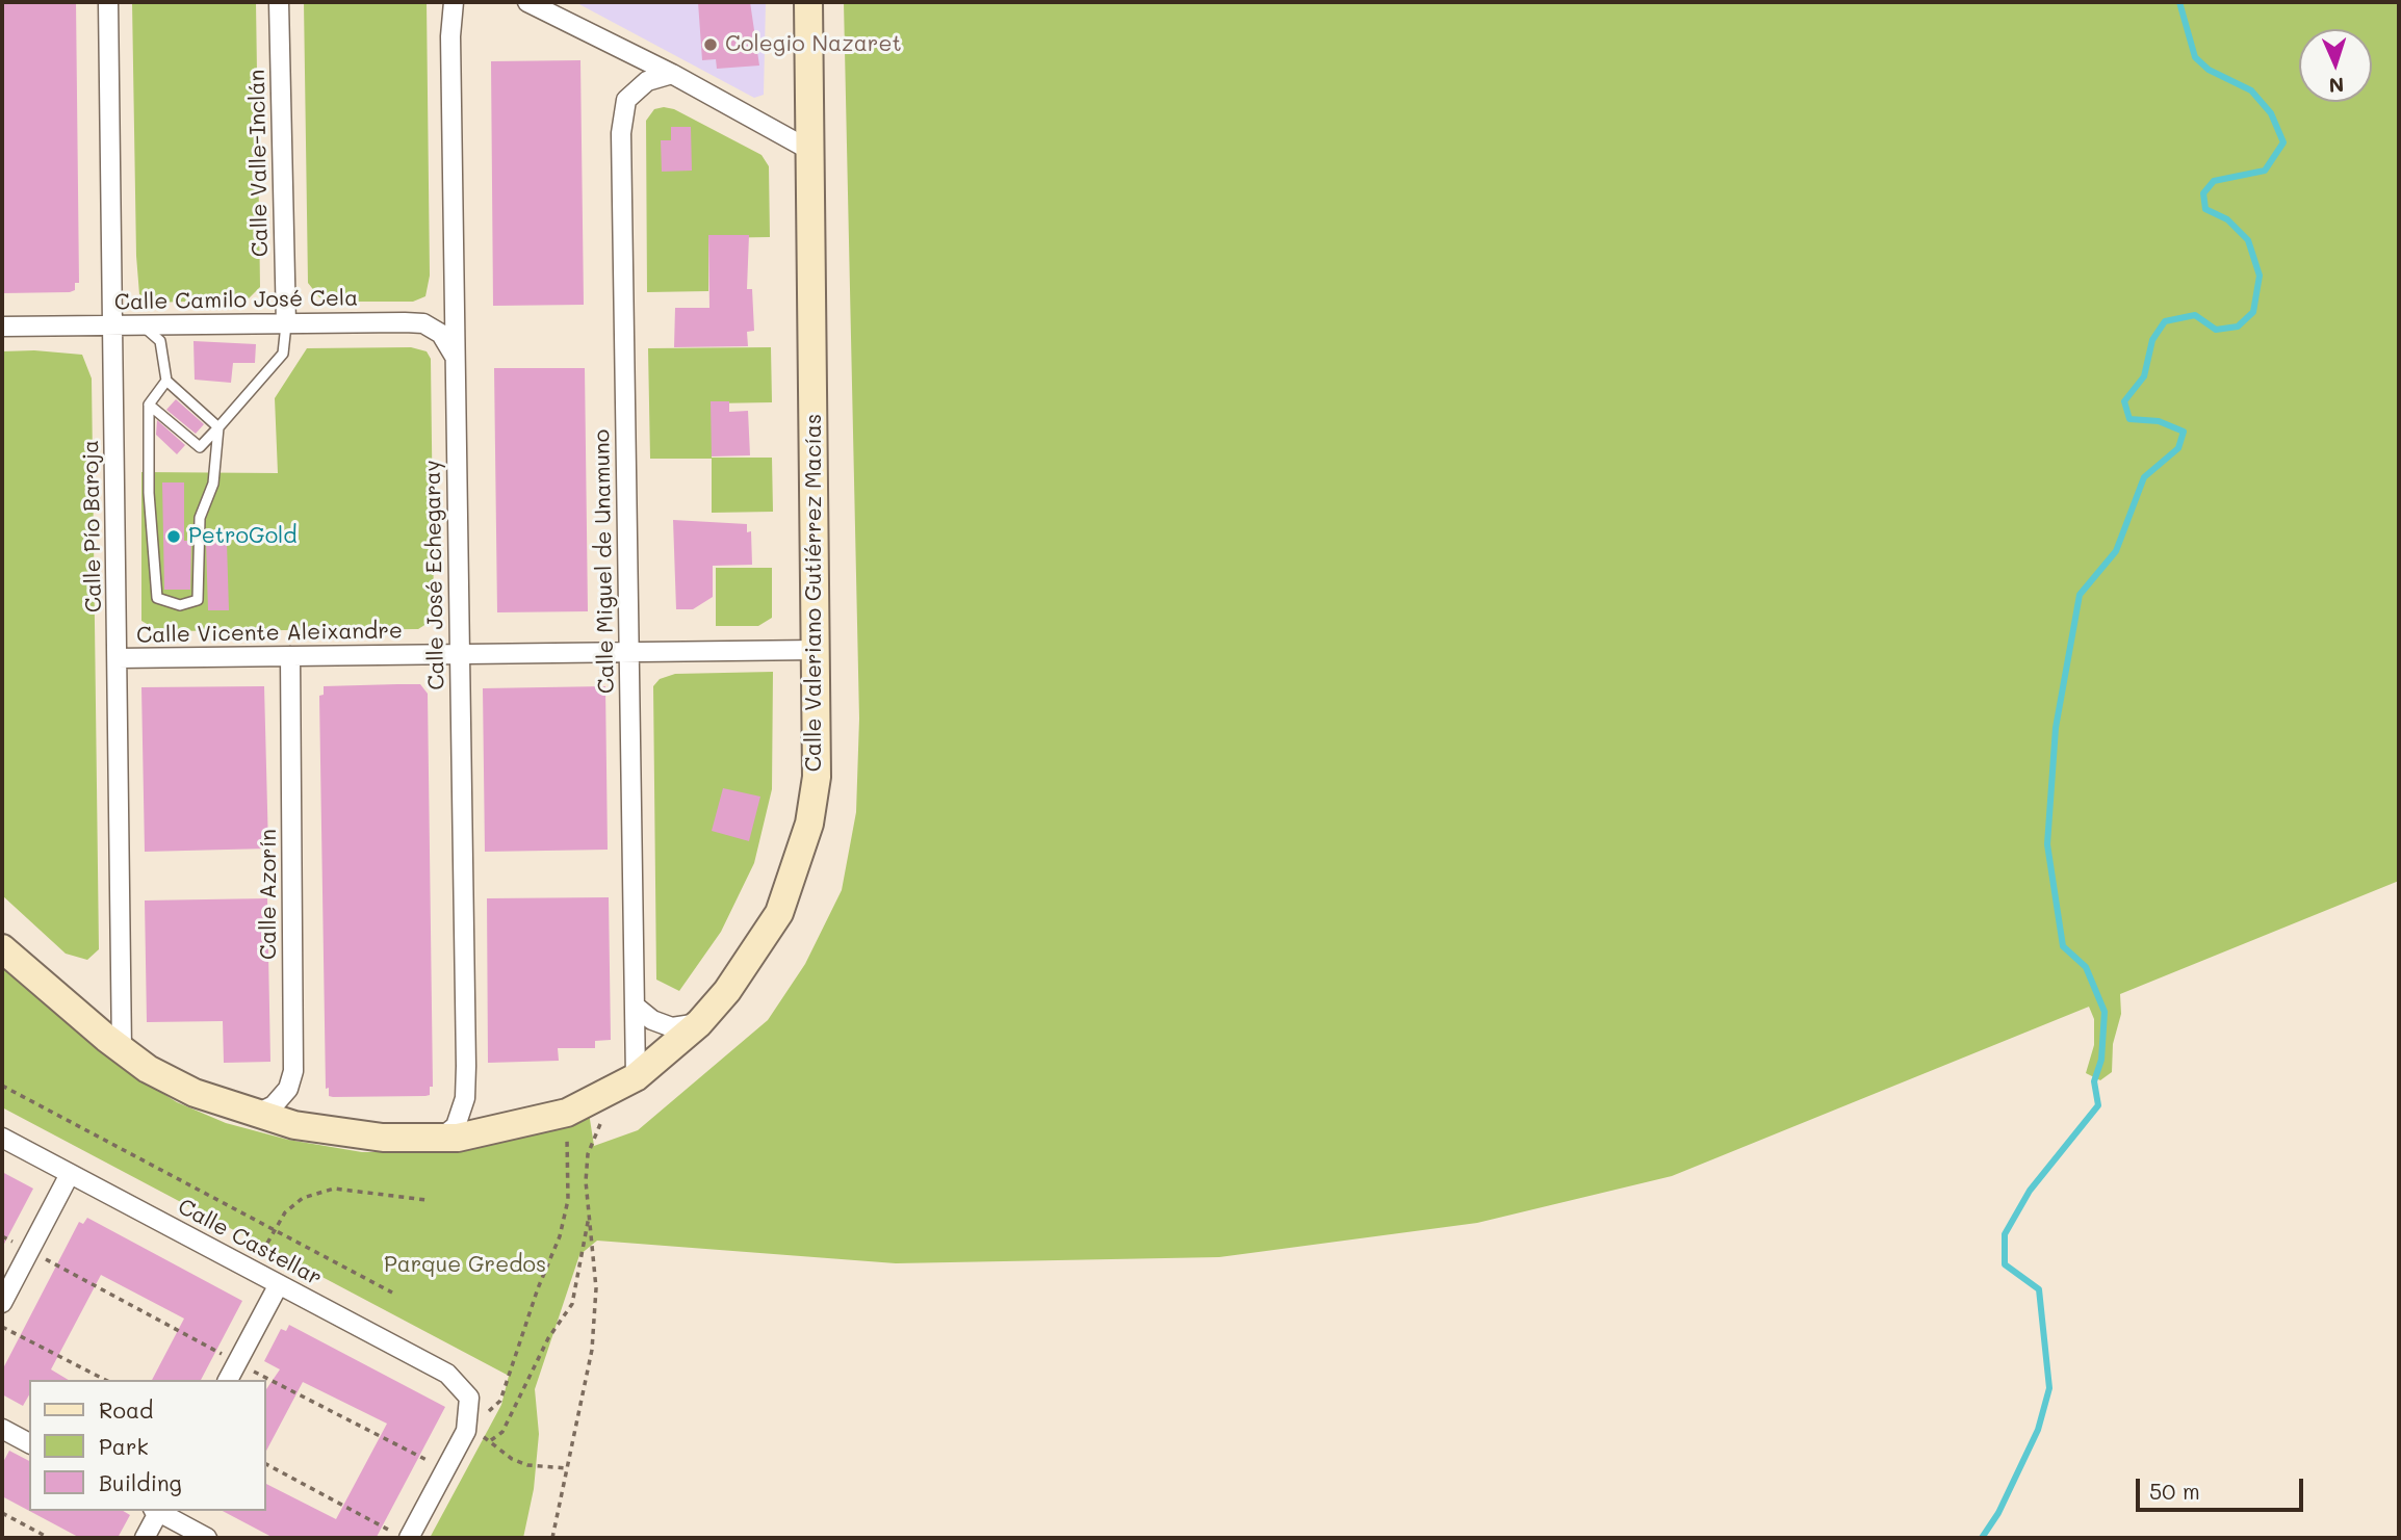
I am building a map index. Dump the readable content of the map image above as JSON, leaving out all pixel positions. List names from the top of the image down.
{
  "streets": {
    "main road": ["Calle Valeriano Gutiérrez Macías"],
    "street": [
      "Calle Valle-Inclán",
      "Calle Camilo José Cela",
      "Calle Pío Baroja",
      "Calle Miguel de Unamuno",
      "Calle José Echegaray",
      "Calle Vicente Aleixandre",
      "Calle Azorín",
      "Calle Castellar"
    ]
  },
  "crossings": [
    ["Calle Valle-Inclán", "Calle Camilo José Cela"],
    ["Calle Camilo José Cela", "Calle Pío Baroja"],
    ["Calle Camilo José Cela", "Calle José Echegaray"],
    ["Calle Pío Baroja", "Calle Valeriano Gutiérrez Macías"],
    ["Calle Pío Baroja", "Calle Vicente Aleixandre"],
    ["Calle Miguel de Unamuno", "Calle Valeriano Gutiérrez Macías"],
    ["Calle Miguel de Unamuno", "Calle Vicente Aleixandre"],
    ["Calle José Echegaray", "Calle Valeriano Gutiérrez Macías"],
    ["Calle José Echegaray", "Calle Vicente Aleixandre"],
    ["Calle Valeriano Gutiérrez Macías", "Calle Vicente Aleixandre"],
    ["Calle Valeriano Gutiérrez Macías", "Calle Azorín"],
    ["Calle Vicente Aleixandre", "Calle Azorín"]
  ],
  "parks": ["Parque Gredos"],
  "places": ["Colegio Nazaret", "PetroGold"],
  "legend": ["Road", "Park", "Building"],
  "scale_bar": "50 m",
  "north": "bottom"
}
